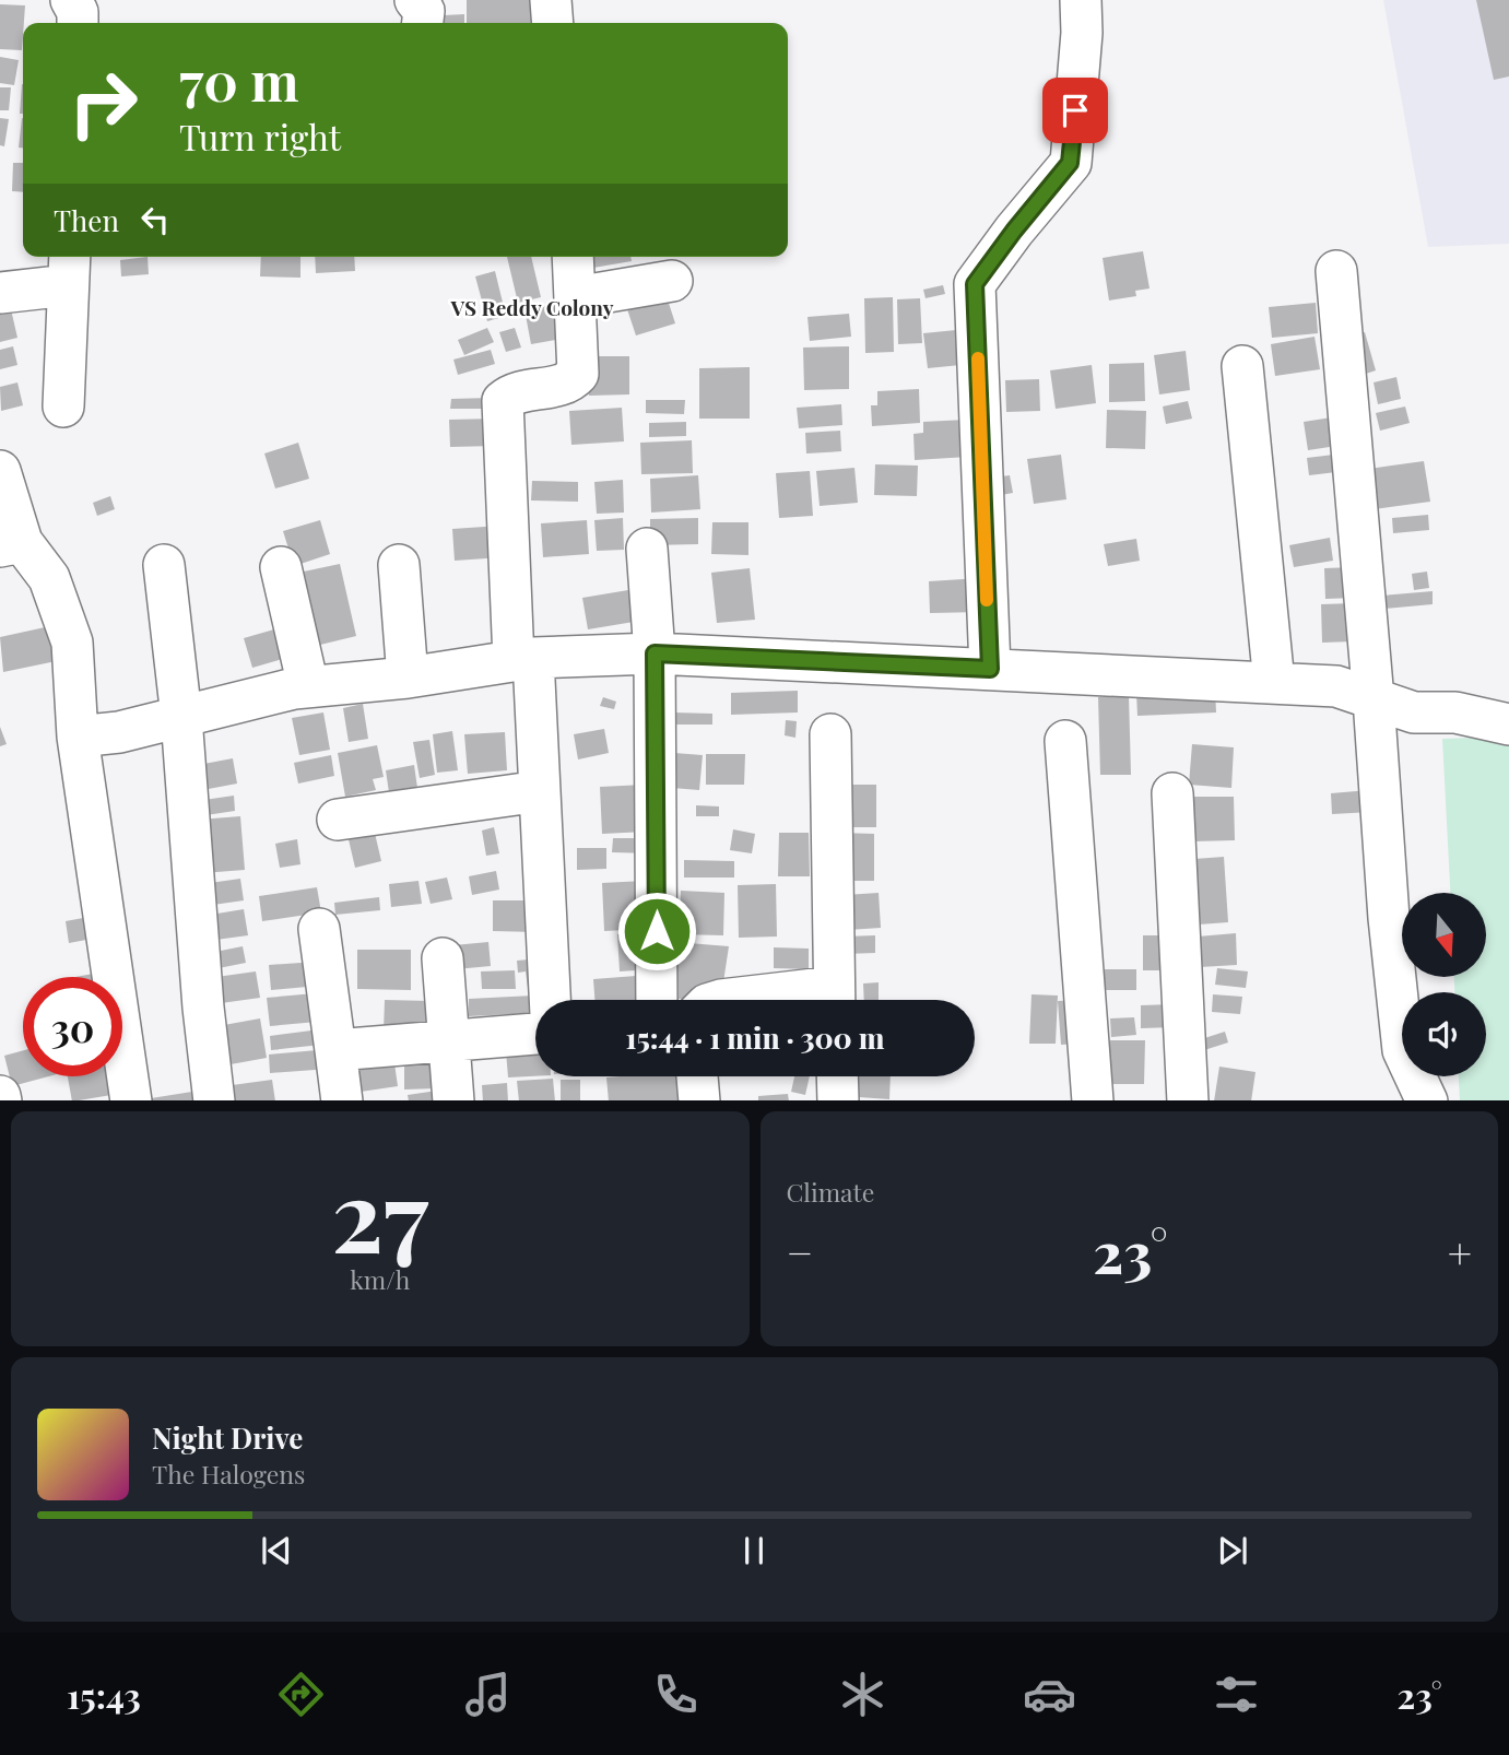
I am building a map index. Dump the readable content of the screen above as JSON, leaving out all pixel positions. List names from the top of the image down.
{
  "districts": ["VS Reddy Colony"],
  "north": "bottom",
  "page": {
    "turn": ["70 m", "Turn right"],
    "then": "Then",
    "limit": "30",
    "trip": "15:44 · 1 min · 300 m",
    "tile": [
      ["27", "km/h"],
      "Climate"
    ],
    "heat": ["−", "23°", "+"],
    "song": ["Night Drive", "The Halogens"],
    "tabs": ["15:43", "23°"]
  }
}
